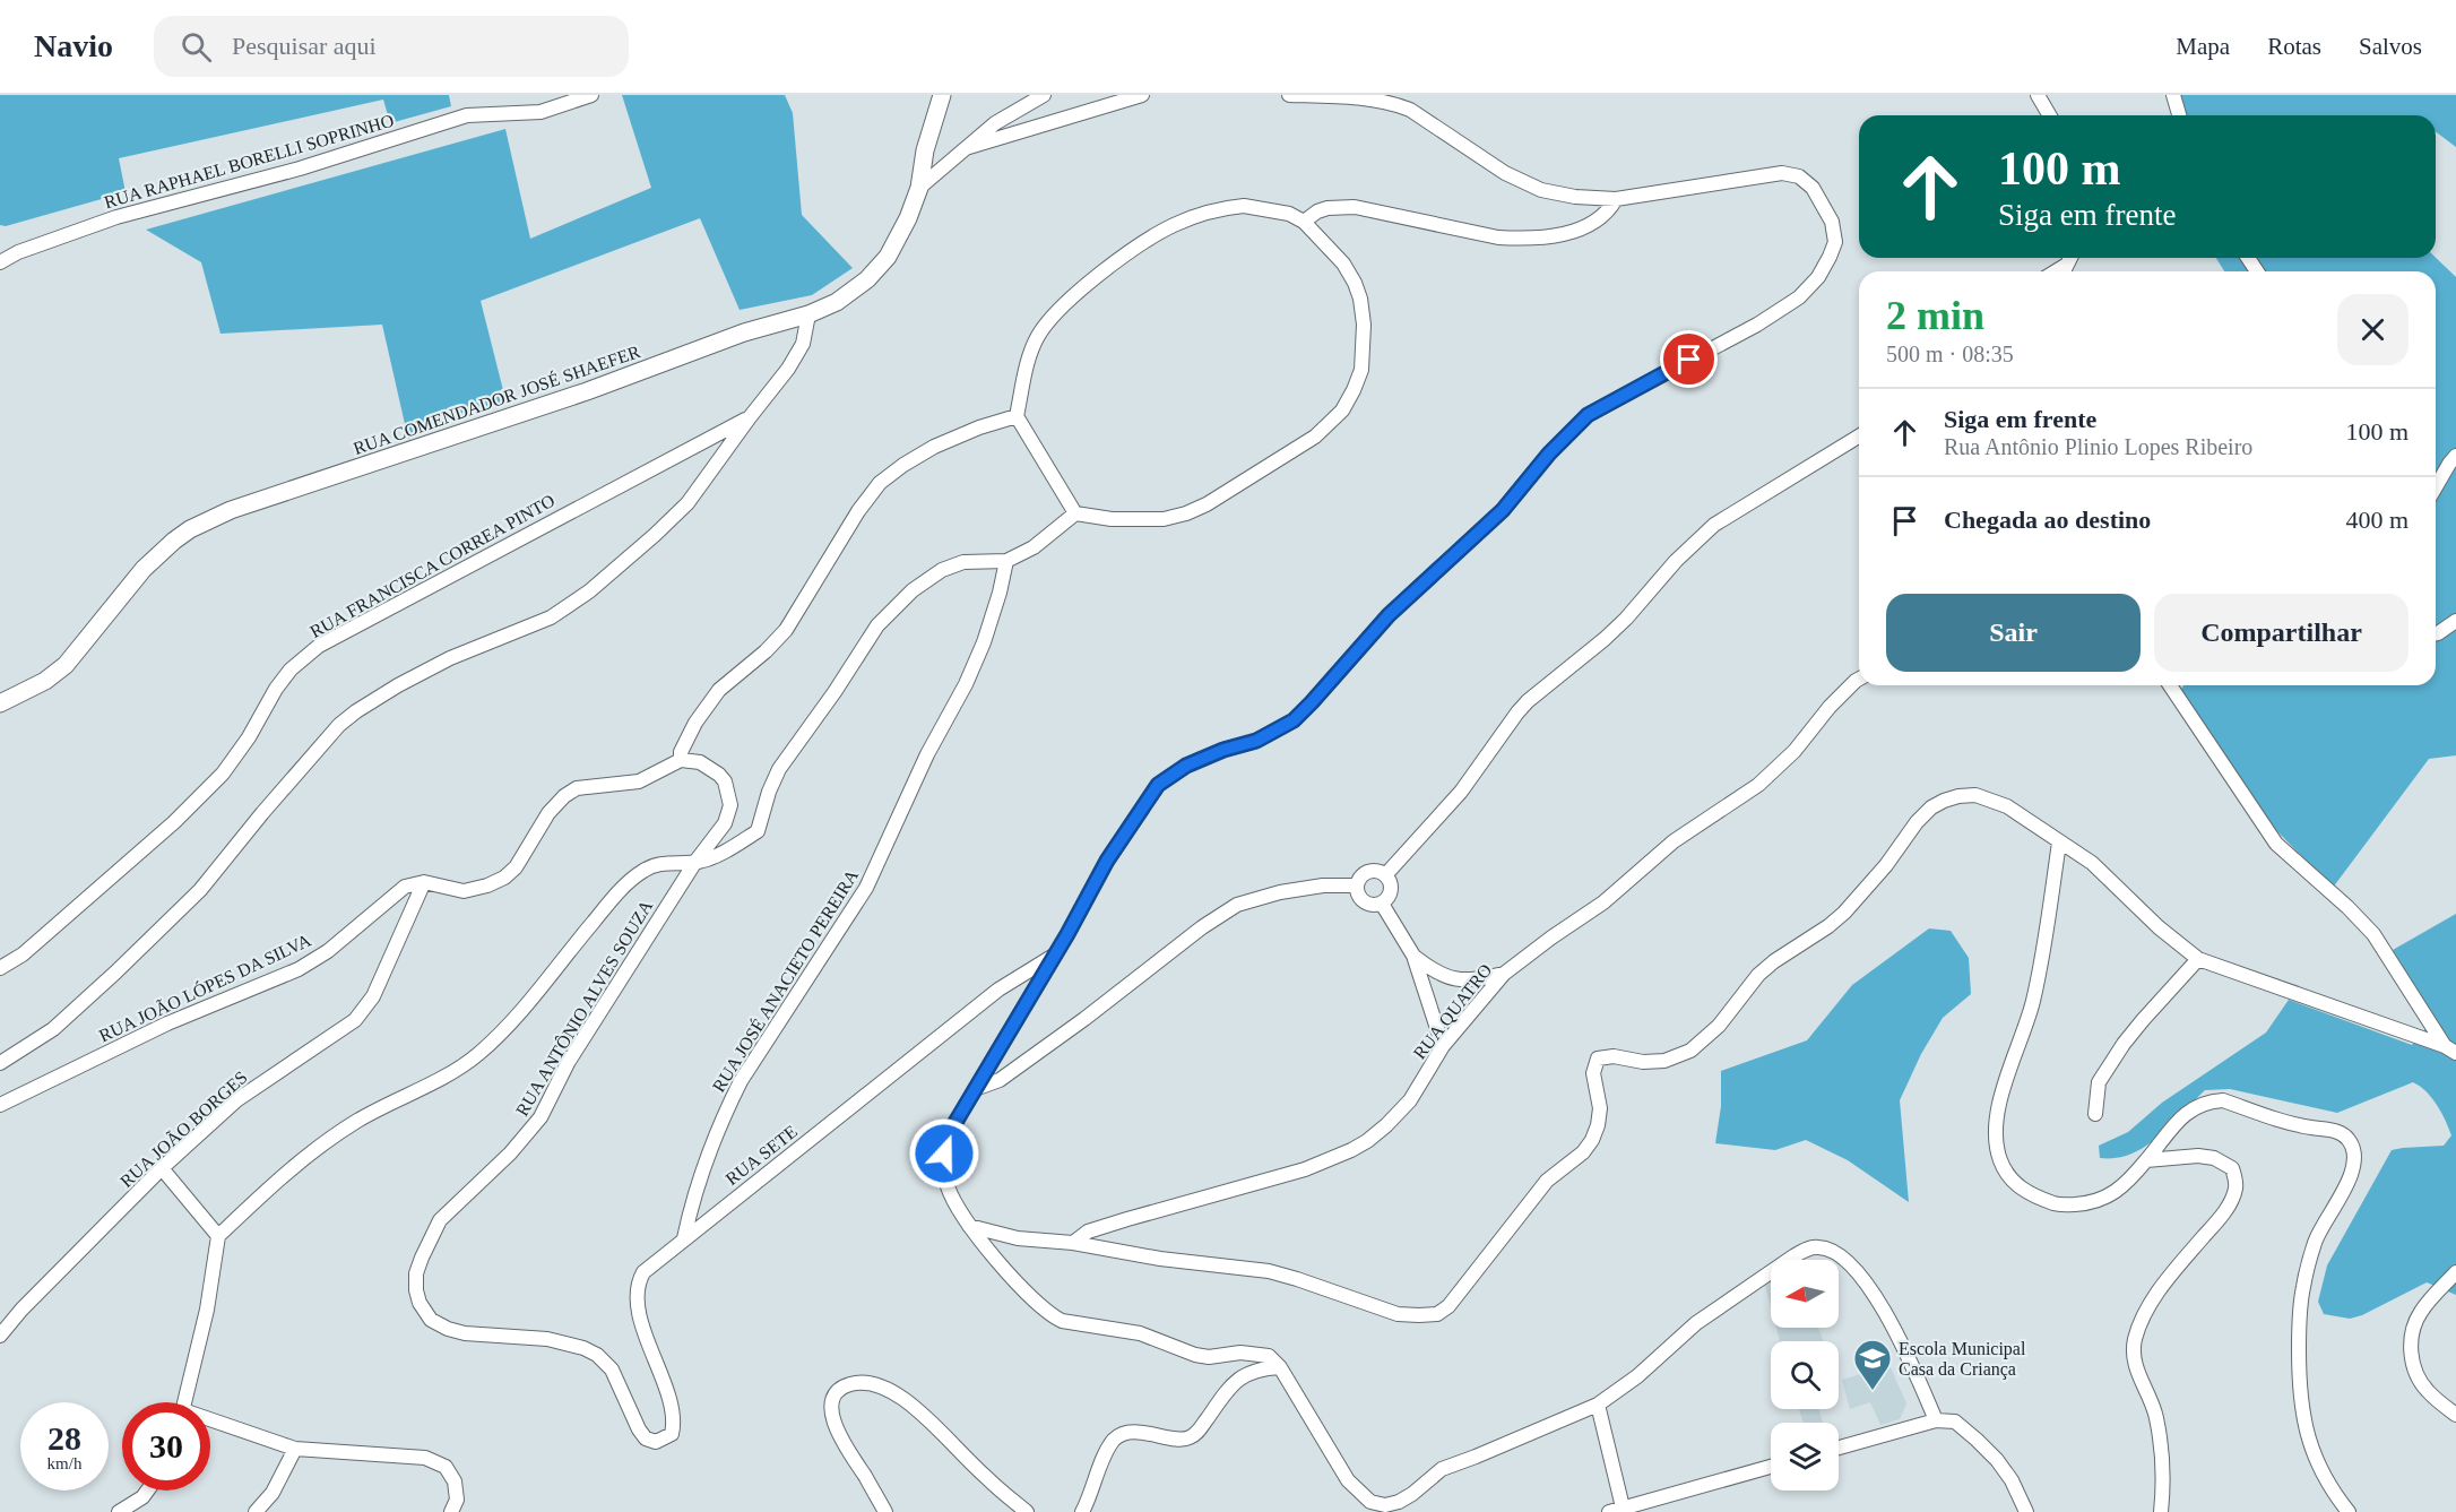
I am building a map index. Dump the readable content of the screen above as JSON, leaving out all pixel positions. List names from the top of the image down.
{
  "streets": {
    "street": [
      "RUA RAPHAEL BORELLI SOPRINHO",
      "RUA COMENDADOR JOSÉ SHAEFER",
      "RUA FRANCISCA CORREA PINTO",
      "RUA JOSÉ ANACIETO PEREIRA",
      "RUA JOÃO LÓPES DA SILVA",
      "RUA ANTÔNIO ALVES SOUZA",
      "RUA QUATRO",
      "RUA JOÃO BORGES",
      "RUA SETE"
    ]
  },
  "crossings": [
    ["RUA JOSÉ ANACIETO PEREIRA", "RUA SETE"],
    ["RUA JOÃO LÓPES DA SILVA", "RUA JOÃO BORGES"],
    ["RUA ANTÔNIO ALVES SOUZA", "RUA SETE"]
  ],
  "places": {
    "school or university": ["Escola Municipal Casa da Criança"]
  },
  "north": "left",
  "page": {
    "header": "Navio",
    "search": "Pesquisar aqui",
    "nav": ["Mapa", "Rotas", "Salvos"],
    "turn": ["100 m", "Siga em frente"],
    "heading": ["2 min", "500 m · 08:35"],
    "list": [
      {
        "name": "Siga em frente",
        "note": "Rua Antônio Plinio Lopes Ribeiro",
        "value": "100 m"
      },
      {
        "name": "Chegada ao destino",
        "value": "400 m"
      }
    ],
    "buttons": ["Sair", "Compartilhar"],
    "speed": "28 km/h",
    "limit": "30"
  }
}
